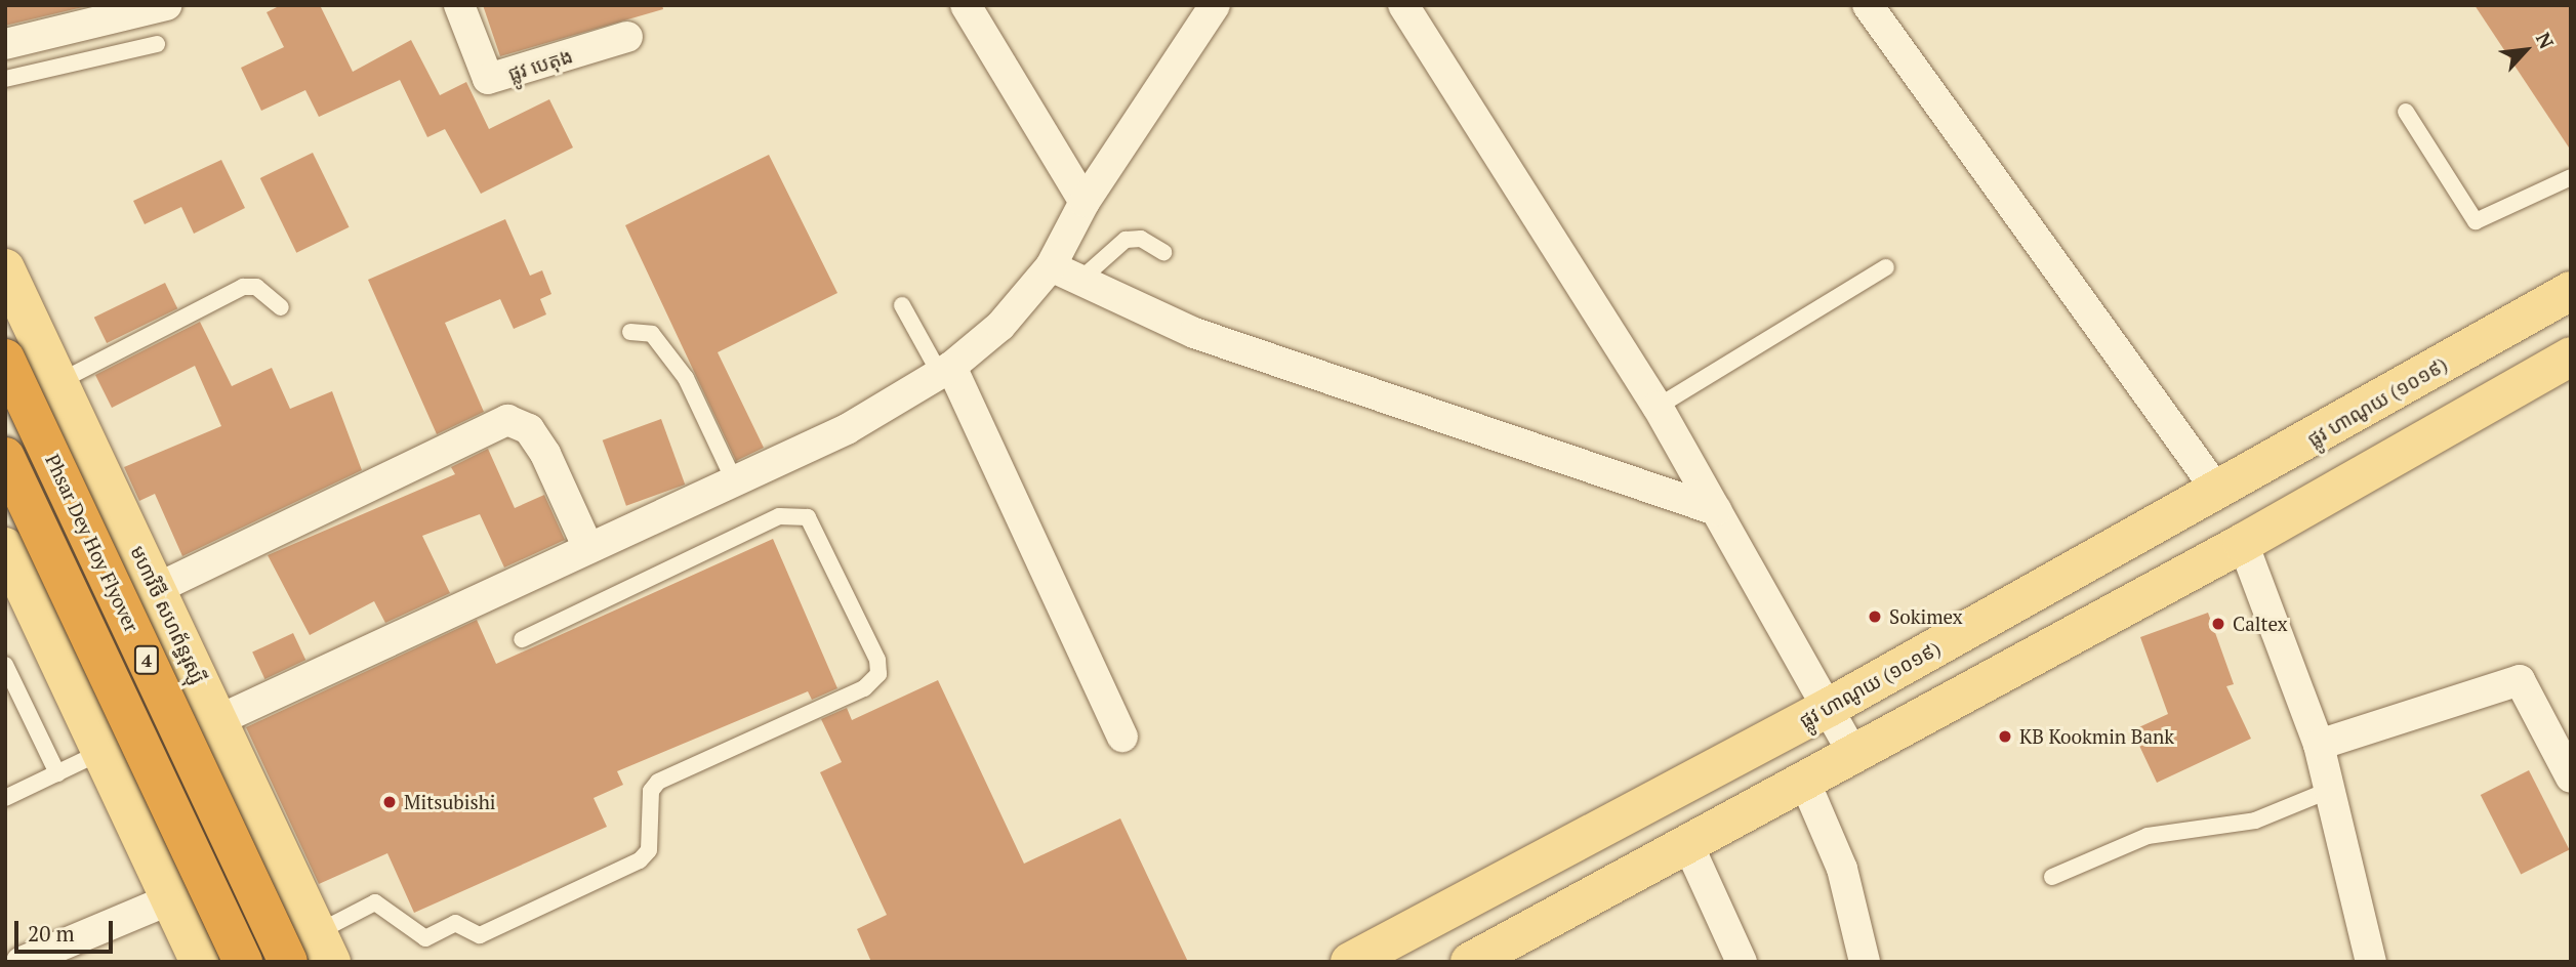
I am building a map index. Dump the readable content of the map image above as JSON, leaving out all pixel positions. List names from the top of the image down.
{
  "streets": {
    "highway": ["Phsar Dey Hoy Flyover", "4"],
    "main road": ["ផ្លូវ ហាណូយ (១០១៩)", "មហាវិថី សហព័ន្ធរុស្ស៊ី"],
    "street": ["ផ្លូវ បេតុង"]
  },
  "places": [
    "Sokimex",
    "Caltex",
    "KB Kookmin Bank",
    "Mitsubishi"
  ],
  "scale_bar": "20 m",
  "north": "top right"
}
